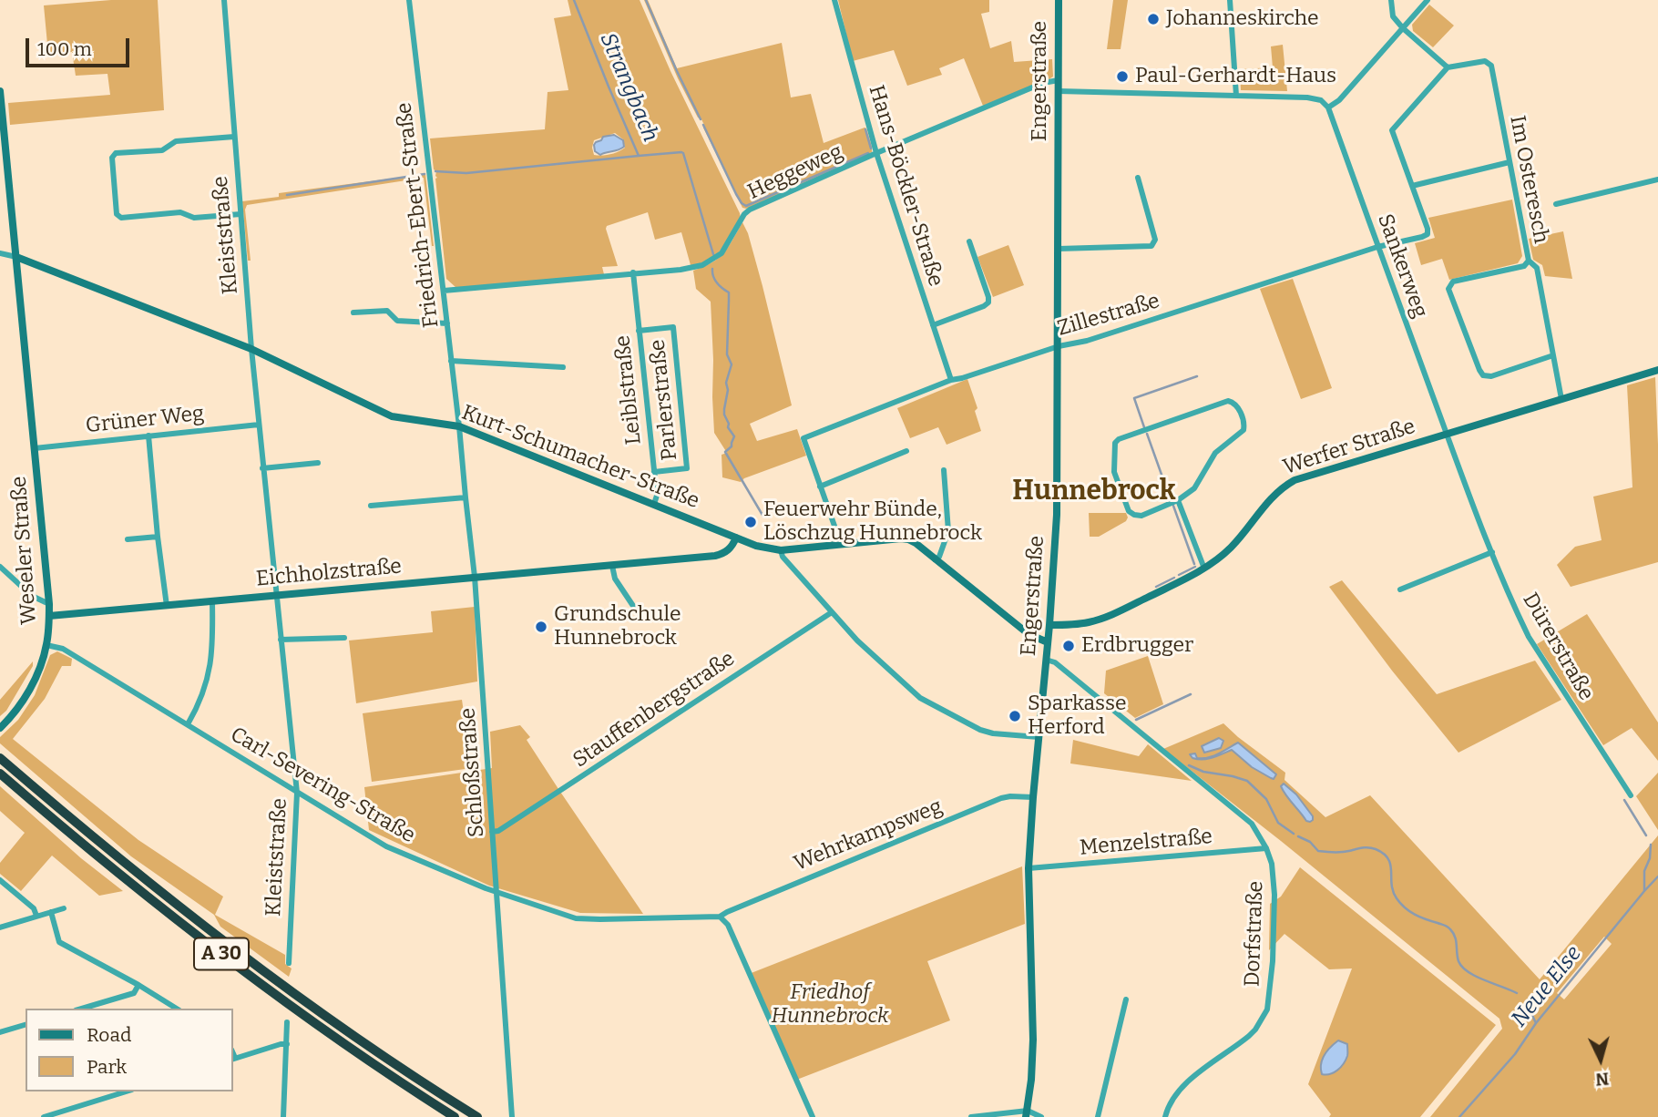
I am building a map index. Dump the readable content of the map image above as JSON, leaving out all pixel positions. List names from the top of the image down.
{
  "streets": {
    "highway": ["A 30"],
    "street": [
      "Engerstraße",
      "Heggeweg",
      "Im Osteresch",
      "Hans-Böckler-Straße",
      "Friedrich-Ebert-Straße",
      "Kleiststraße",
      "Sankerweg",
      "Zillestraße",
      "Leiblstraße",
      "Parlerstraße",
      "Grüner Weg",
      "Werfer Straße",
      "Kurt-Schumacher-Straße",
      "Weseler Straße",
      "Eichholzstraße",
      "Dürerstraße",
      "Stauffenbergstraße",
      "Schloßstraße",
      "Carl-Severing-Straße",
      "Wehrkampsweg",
      "Menzelstraße",
      "Dorfstraße"
    ]
  },
  "crossings": [
    ["Engerstraße", "Heggeweg"],
    ["Engerstraße", "Zillestraße"],
    ["Engerstraße", "Werfer Straße"],
    ["Engerstraße", "Kurt-Schumacher-Straße"],
    ["Engerstraße", "Wehrkampsweg"],
    ["Engerstraße", "Menzelstraße"],
    ["Engerstraße", "Dorfstraße"],
    ["Heggeweg", "Hans-Böckler-Straße"],
    ["Heggeweg", "Friedrich-Ebert-Straße"],
    ["Heggeweg", "Leiblstraße"],
    ["Im Osteresch", "Werfer Straße"],
    ["Hans-Böckler-Straße", "Zillestraße"],
    ["Friedrich-Ebert-Straße", "Kurt-Schumacher-Straße"],
    ["Friedrich-Ebert-Straße", "Schloßstraße"],
    ["Kleiststraße", "Grüner Weg"],
    ["Kleiststraße", "Kurt-Schumacher-Straße"],
    ["Kleiststraße", "Eichholzstraße"],
    ["Kleiststraße", "Carl-Severing-Straße"],
    ["Sankerweg", "Zillestraße"],
    ["Sankerweg", "Werfer Straße"],
    ["Sankerweg", "Dürerstraße"],
    ["Leiblstraße", "Parlerstraße"],
    ["Leiblstraße", "Kurt-Schumacher-Straße"],
    ["Grüner Weg", "Weseler Straße"],
    ["Werfer Straße", "Dürerstraße"],
    ["Kurt-Schumacher-Straße", "Weseler Straße"],
    ["Kurt-Schumacher-Straße", "Eichholzstraße"],
    ["Kurt-Schumacher-Straße", "Schloßstraße"],
    ["Weseler Straße", "Eichholzstraße"],
    ["Weseler Straße", "Carl-Severing-Straße"],
    ["Eichholzstraße", "Schloßstraße"],
    ["Stauffenbergstraße", "Schloßstraße"],
    ["Schloßstraße", "Carl-Severing-Straße"],
    ["Carl-Severing-Straße", "Wehrkampsweg"],
    ["Menzelstraße", "Dorfstraße"]
  ],
  "districts": ["Hunnebrock"],
  "water": ["Strangbach", "Neue Else"],
  "parks": ["Friedhof Hunnebrock"],
  "places": [
    "Johanneskirche",
    "Paul-Gerhardt-Haus",
    "Feuerwehr Bünde, Löschzug Hunnebrock",
    "Grundschule Hunnebrock",
    "Erdbrugger",
    "Sparkasse Herford"
  ],
  "legend": ["Road", "Park"],
  "scale_bar": "100 m",
  "north": "bottom"
}
